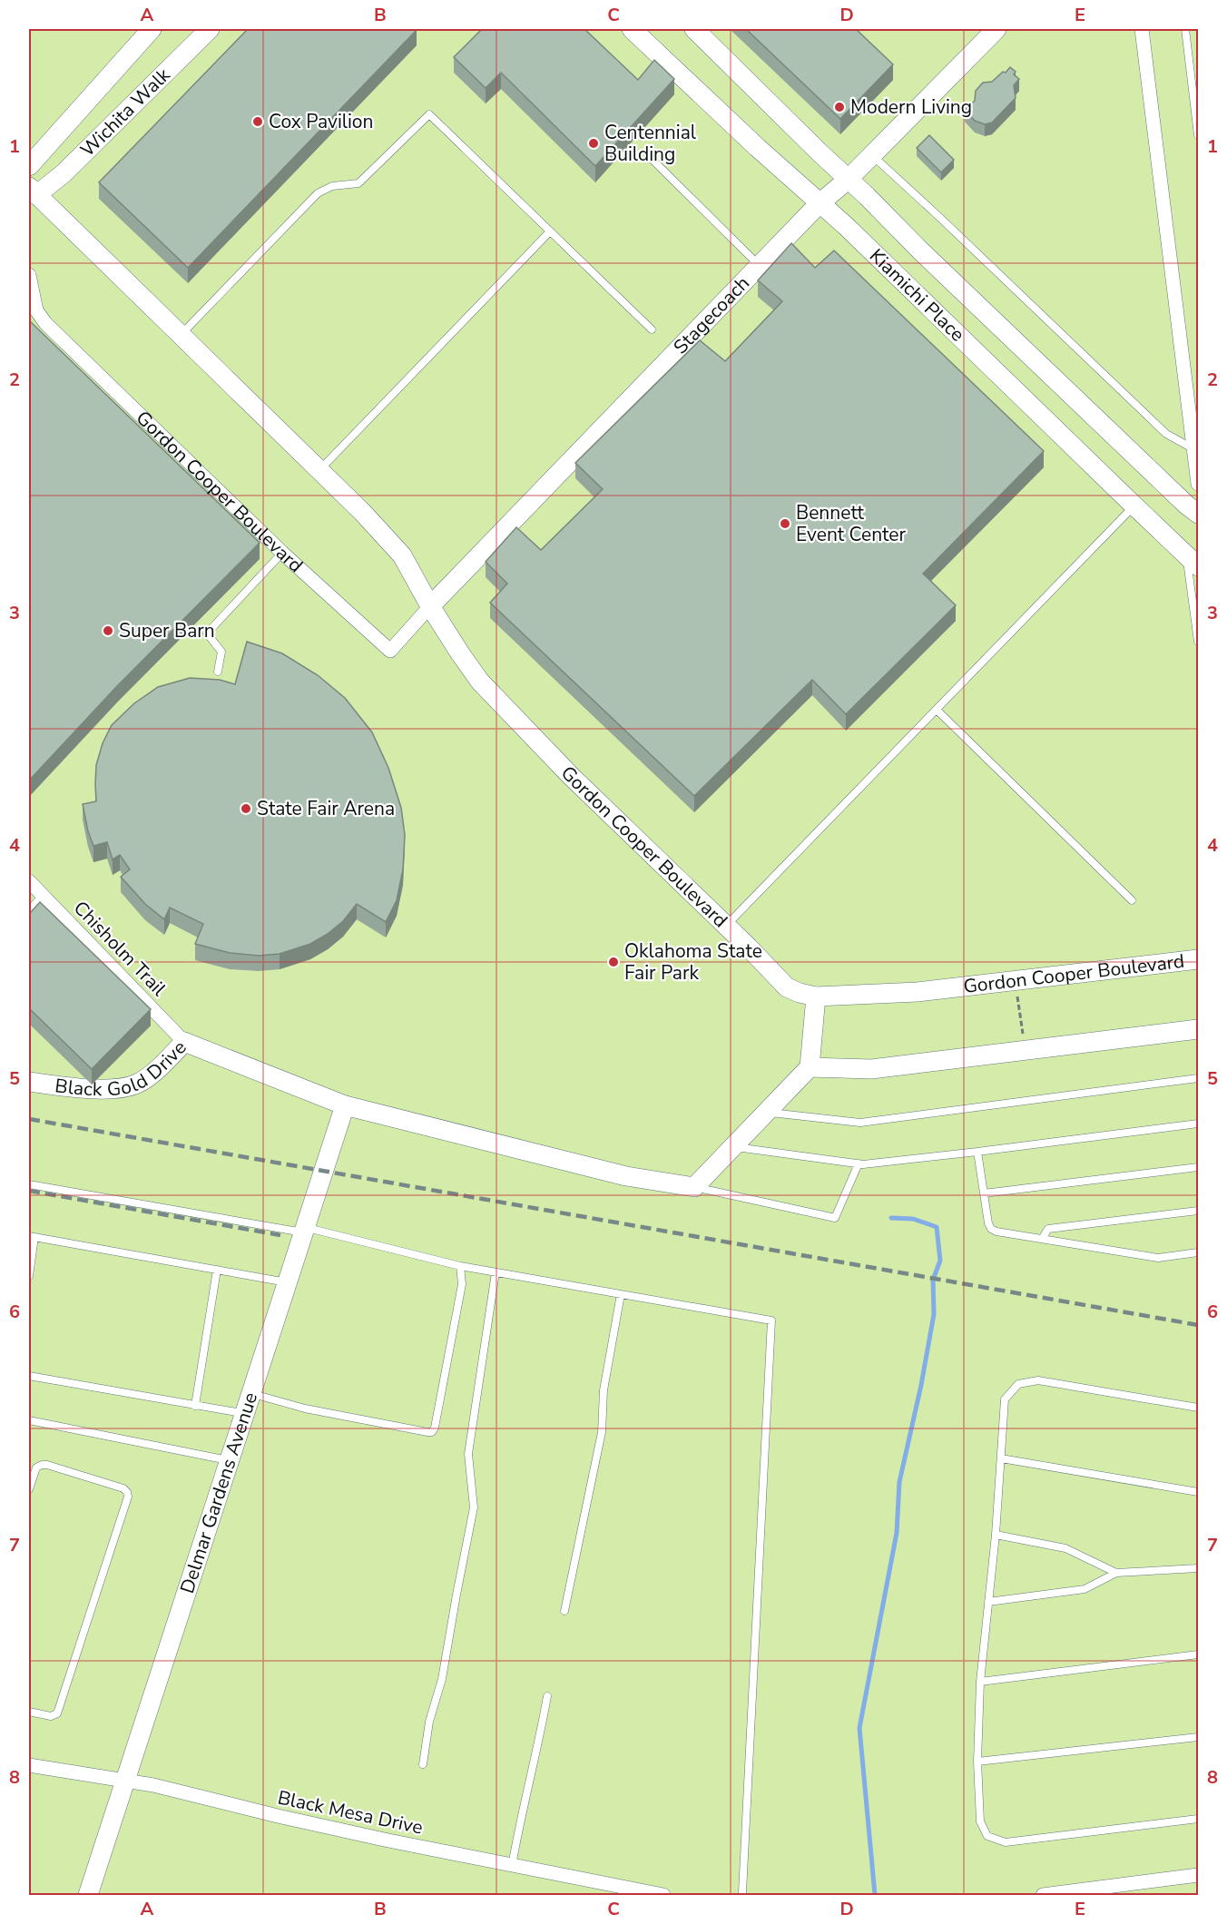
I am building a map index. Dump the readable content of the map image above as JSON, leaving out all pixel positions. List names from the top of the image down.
{
  "streets": {
    "street": [
      "Wichita Walk",
      "Kiamichi Place",
      "Stagecoach",
      "Gordon Cooper Boulevard",
      "Chisholm Trail",
      "Black Gold Drive",
      "Delmar Gardens Avenue",
      "Black Mesa Drive"
    ]
  },
  "crossings": [
    ["Wichita Walk", "Gordon Cooper Boulevard"],
    ["Kiamichi Place", "Stagecoach"],
    ["Stagecoach", "Gordon Cooper Boulevard"],
    ["Chisholm Trail", "Black Gold Drive"],
    ["Black Gold Drive", "Delmar Gardens Avenue"],
    ["Delmar Gardens Avenue", "Black Mesa Drive"]
  ],
  "places": [
    "Modern Living",
    "Cox Pavilion",
    "Centennial Building",
    "Bennett Event Center",
    "Super Barn",
    "State Fair Arena",
    "Oklahoma State Fair Park"
  ],
  "grid": {
    "columns": [
      "A",
      "B",
      "C",
      "D",
      "E"
    ],
    "rows": [
      "1",
      "2",
      "3",
      "4",
      "5",
      "6",
      "7",
      "8"
    ]
  }
}
